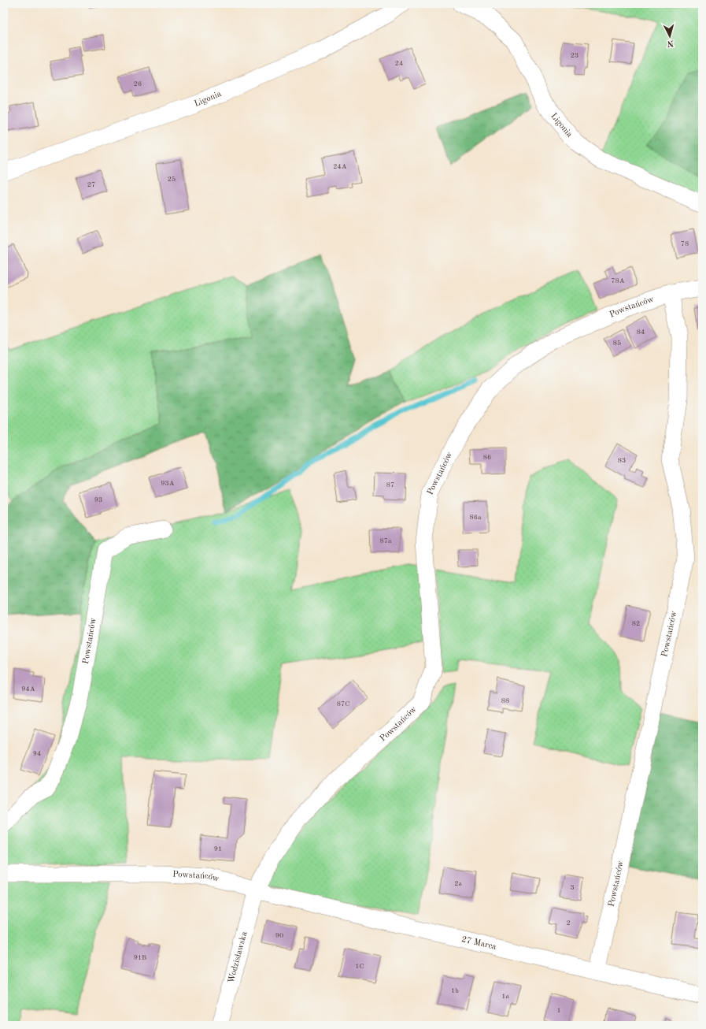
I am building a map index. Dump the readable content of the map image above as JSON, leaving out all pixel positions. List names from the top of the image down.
{
  "streets": {
    "street": [
      "Ligonia",
      "Powstańców",
      "27 Marca",
      "Wodzisławska"
    ]
  },
  "crossings": [
    ["Powstańców", "27 Marca"],
    ["Powstańców", "Wodzisławska"],
    ["27 Marca", "Wodzisławska"]
  ],
  "house_numbers": [
    "23",
    "24",
    "26",
    "24A",
    "25",
    "27",
    "78",
    "78A",
    "84",
    "85",
    "86",
    "83",
    "93A",
    "87",
    "93",
    "86a",
    "87a",
    "82",
    "94A",
    "88",
    "87C",
    "94",
    "91",
    "2a",
    "3",
    "2",
    "90",
    "91B",
    "1C",
    "1b",
    "1a",
    "1"
  ],
  "north": "bottom"
}
